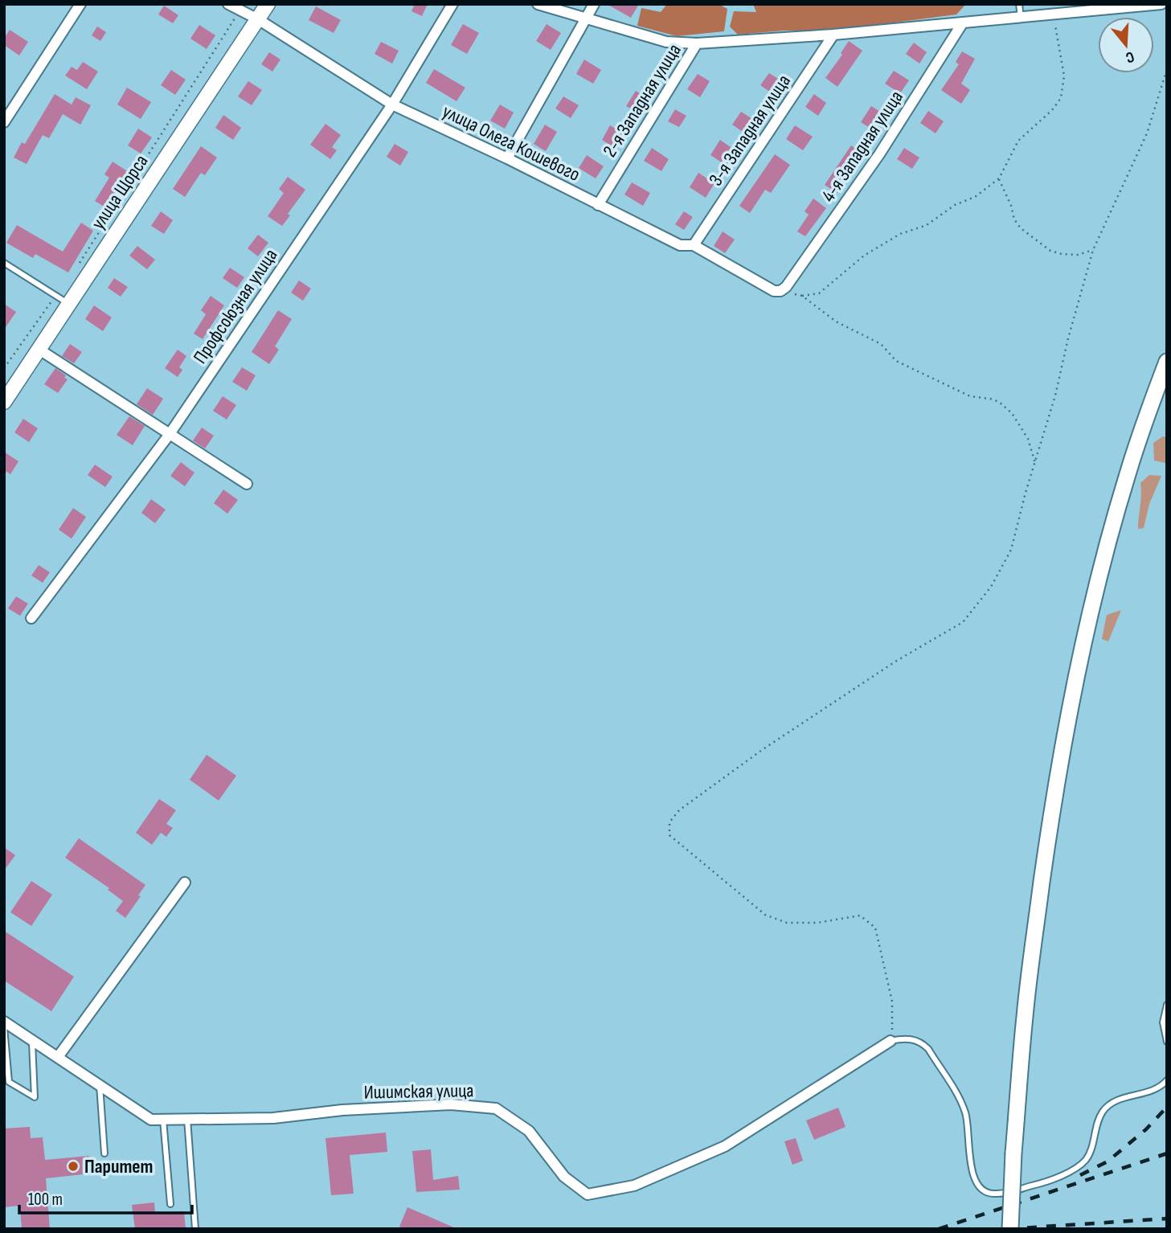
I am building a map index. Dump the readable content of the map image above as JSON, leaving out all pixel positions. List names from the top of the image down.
{
  "streets": {
    "main road": ["улица Щорса"],
    "street": [
      "2-я Западная улица",
      "3-я Западная улица",
      "улица Олега Кошевого",
      "4-я Западная улица",
      "Профсоюзная улица",
      "Ишимская улица"
    ]
  },
  "crossings": [
    ["2-я Западная улица", "улица Олега Кошевого"],
    ["3-я Западная улица", "улица Олега Кошевого"],
    ["улица Олега Кошевого", "4-я Западная улица"],
    ["улица Олега Кошевого", "улица Щорса"],
    ["улица Олега Кошевого", "Профсоюзная улица"]
  ],
  "places": ["Паритет"],
  "scale_bar": "100 m",
  "north": "bottom"
}
